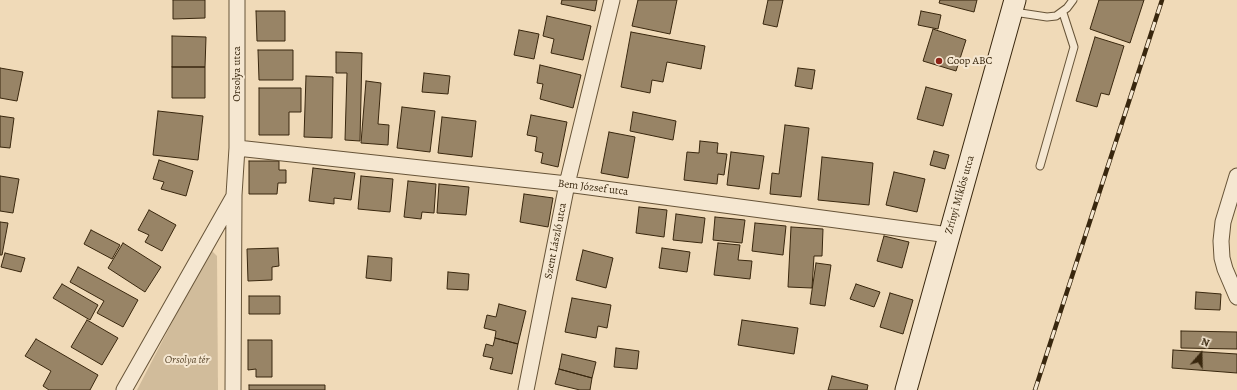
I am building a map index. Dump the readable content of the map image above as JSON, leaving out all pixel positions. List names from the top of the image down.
{
  "streets": {
    "main road": ["Zrínyi Miklós utca"],
    "street": ["Orsolya utca", "Bem József utca", "Szent László utca"]
  },
  "crossings": [
    ["Orsolya utca", "Bem József utca"],
    ["Bem József utca", "Zrínyi Miklós utca"],
    ["Bem József utca", "Szent László utca"]
  ],
  "parks": ["Orsolya tér"],
  "places": ["Coop ABC"],
  "north": "top"
}
